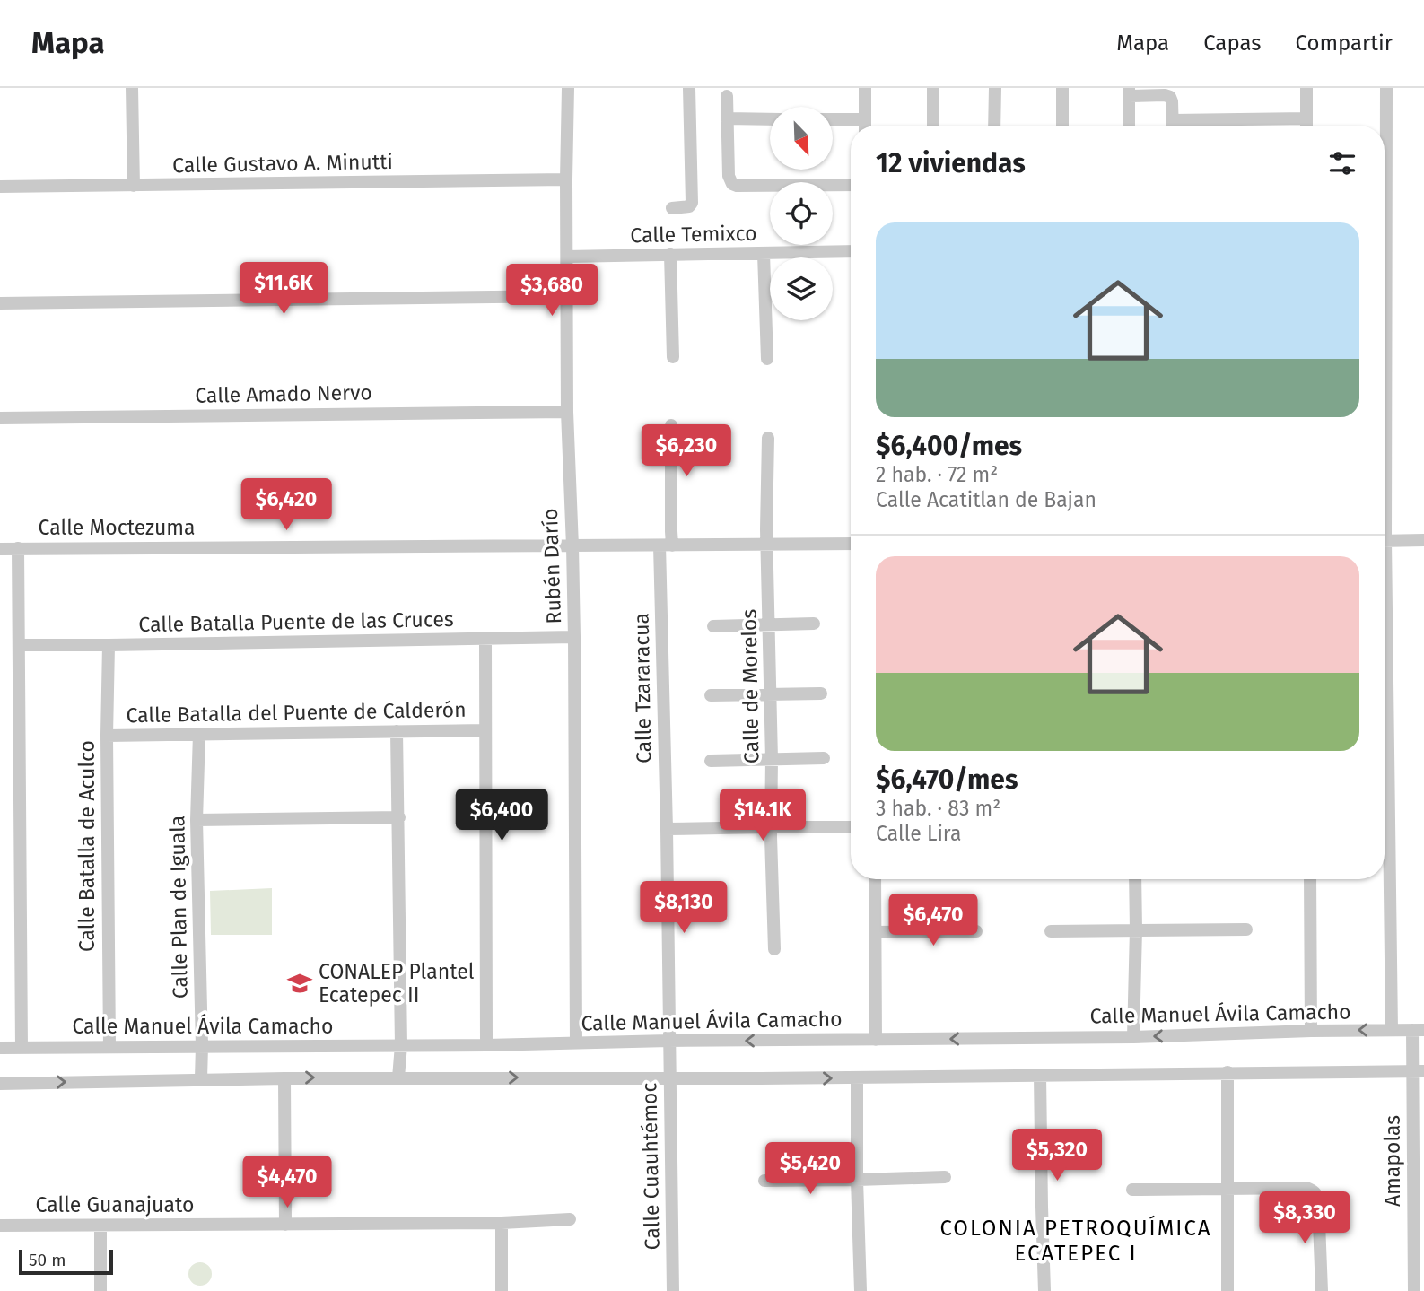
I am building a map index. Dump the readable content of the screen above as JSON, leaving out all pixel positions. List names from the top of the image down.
{
  "streets": {
    "street": [
      "Calle Gustavo A. Minutti",
      "Calle Temixco",
      "Calle Amado Nervo",
      "Calle Moctezuma",
      "Rubén Darío",
      "Calle Batalla Puente de las Cruces",
      "Calle de Morelos",
      "Calle Tzararacua",
      "Calle Batalla del Puente de Calderón",
      "Calle Batalla de Aculco",
      "Calle Plan de Iguala",
      "Calle Manuel Ávila Camacho",
      "Amapolas",
      "Calle Cuauhtémoc",
      "Calle Guanajuato"
    ]
  },
  "crossings": [
    ["Calle Gustavo A. Minutti", "Rubén Darío"],
    ["Calle Temixco", "Rubén Darío"],
    ["Calle Amado Nervo", "Rubén Darío"],
    ["Calle Moctezuma", "Rubén Darío"],
    ["Calle Moctezuma", "Calle de Morelos"],
    ["Calle Moctezuma", "Calle Tzararacua"],
    ["Rubén Darío", "Calle Batalla Puente de las Cruces"],
    ["Rubén Darío", "Calle Manuel Ávila Camacho"],
    ["Calle Batalla Puente de las Cruces", "Calle Batalla de Aculco"],
    ["Calle Tzararacua", "Calle Manuel Ávila Camacho"],
    ["Calle Tzararacua", "Calle Cuauhtémoc"],
    ["Calle Batalla del Puente de Calderón", "Calle Batalla de Aculco"],
    ["Calle Batalla del Puente de Calderón", "Calle Plan de Iguala"],
    ["Calle Batalla de Aculco", "Calle Manuel Ávila Camacho"],
    ["Calle Plan de Iguala", "Calle Manuel Ávila Camacho"],
    ["Calle Manuel Ávila Camacho", "Amapolas"],
    ["Calle Manuel Ávila Camacho", "Calle Cuauhtémoc"]
  ],
  "districts": ["COLONIA PETROQUÍMICA ECATEPEC I"],
  "places": {
    "school or university": ["CONALEP Plantel Ecatepec II"]
  },
  "scale_bar": "50 m",
  "north": "bottom right",
  "page": {
    "header": "Mapa",
    "nav": ["Mapa", "Capas", "Compartir"],
    "heading": "12 viviendas",
    "list": [
      {
        "name": "$6,400/mes",
        "note": "2 hab. · 72 m² · Calle Acatitlan de Bajan"
      },
      {
        "name": "$6,470/mes",
        "note": "3 hab. · 83 m² · Calle Lira"
      }
    ],
    "price": [
      "$11.6K",
      "$3,680",
      "$6,230",
      "$6,420",
      "$6,400",
      "$14.1K",
      "$8,130",
      "$6,470",
      "$5,320",
      "$5,420",
      "$4,470",
      "$8,330"
    ],
    "scale": "50 m"
  }
}
